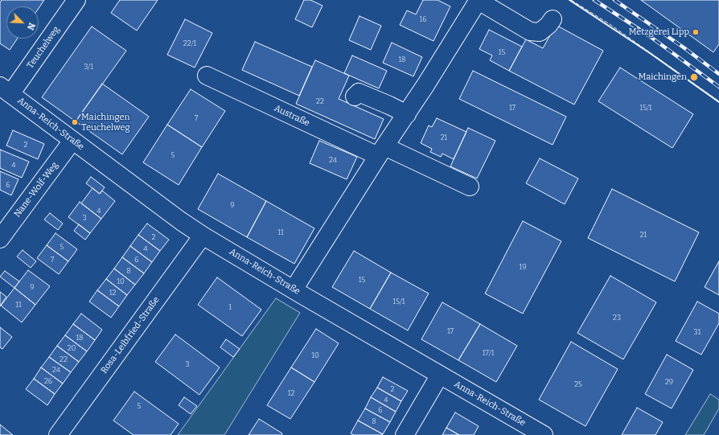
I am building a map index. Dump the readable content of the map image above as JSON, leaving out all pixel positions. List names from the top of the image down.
{
  "streets": {
    "street": [
      "Teuchelweg",
      "Austraße",
      "Anna-Reich-Straße",
      "Nane-Wolf-Weg",
      "Rosa-Leibfried-Straße"
    ]
  },
  "crossings": [
    ["Teuchelweg", "Anna-Reich-Straße"],
    ["Anna-Reich-Straße", "Nane-Wolf-Weg"],
    ["Anna-Reich-Straße", "Rosa-Leibfried-Straße"]
  ],
  "places": ["Metzgerei Lipp", "Maichingen", "Maichingen Teuchelweg"],
  "house_numbers": [
    "16",
    "22/1",
    "15",
    "18",
    "3/1",
    "22",
    "17",
    "15/1",
    "7",
    "21",
    "2",
    "5",
    "24",
    "4",
    "6",
    "9",
    "4",
    "3",
    "11",
    "21",
    "2",
    "5",
    "4",
    "7",
    "6",
    "19",
    "8",
    "15",
    "10",
    "9",
    "12",
    "15/1",
    "11",
    "1",
    "23",
    "17",
    "31",
    "18",
    "20",
    "17/1",
    "10",
    "22",
    "3",
    "24",
    "26",
    "29",
    "25",
    "2",
    "12",
    "4",
    "5",
    "6",
    "8"
  ],
  "north": "bottom right"
}
